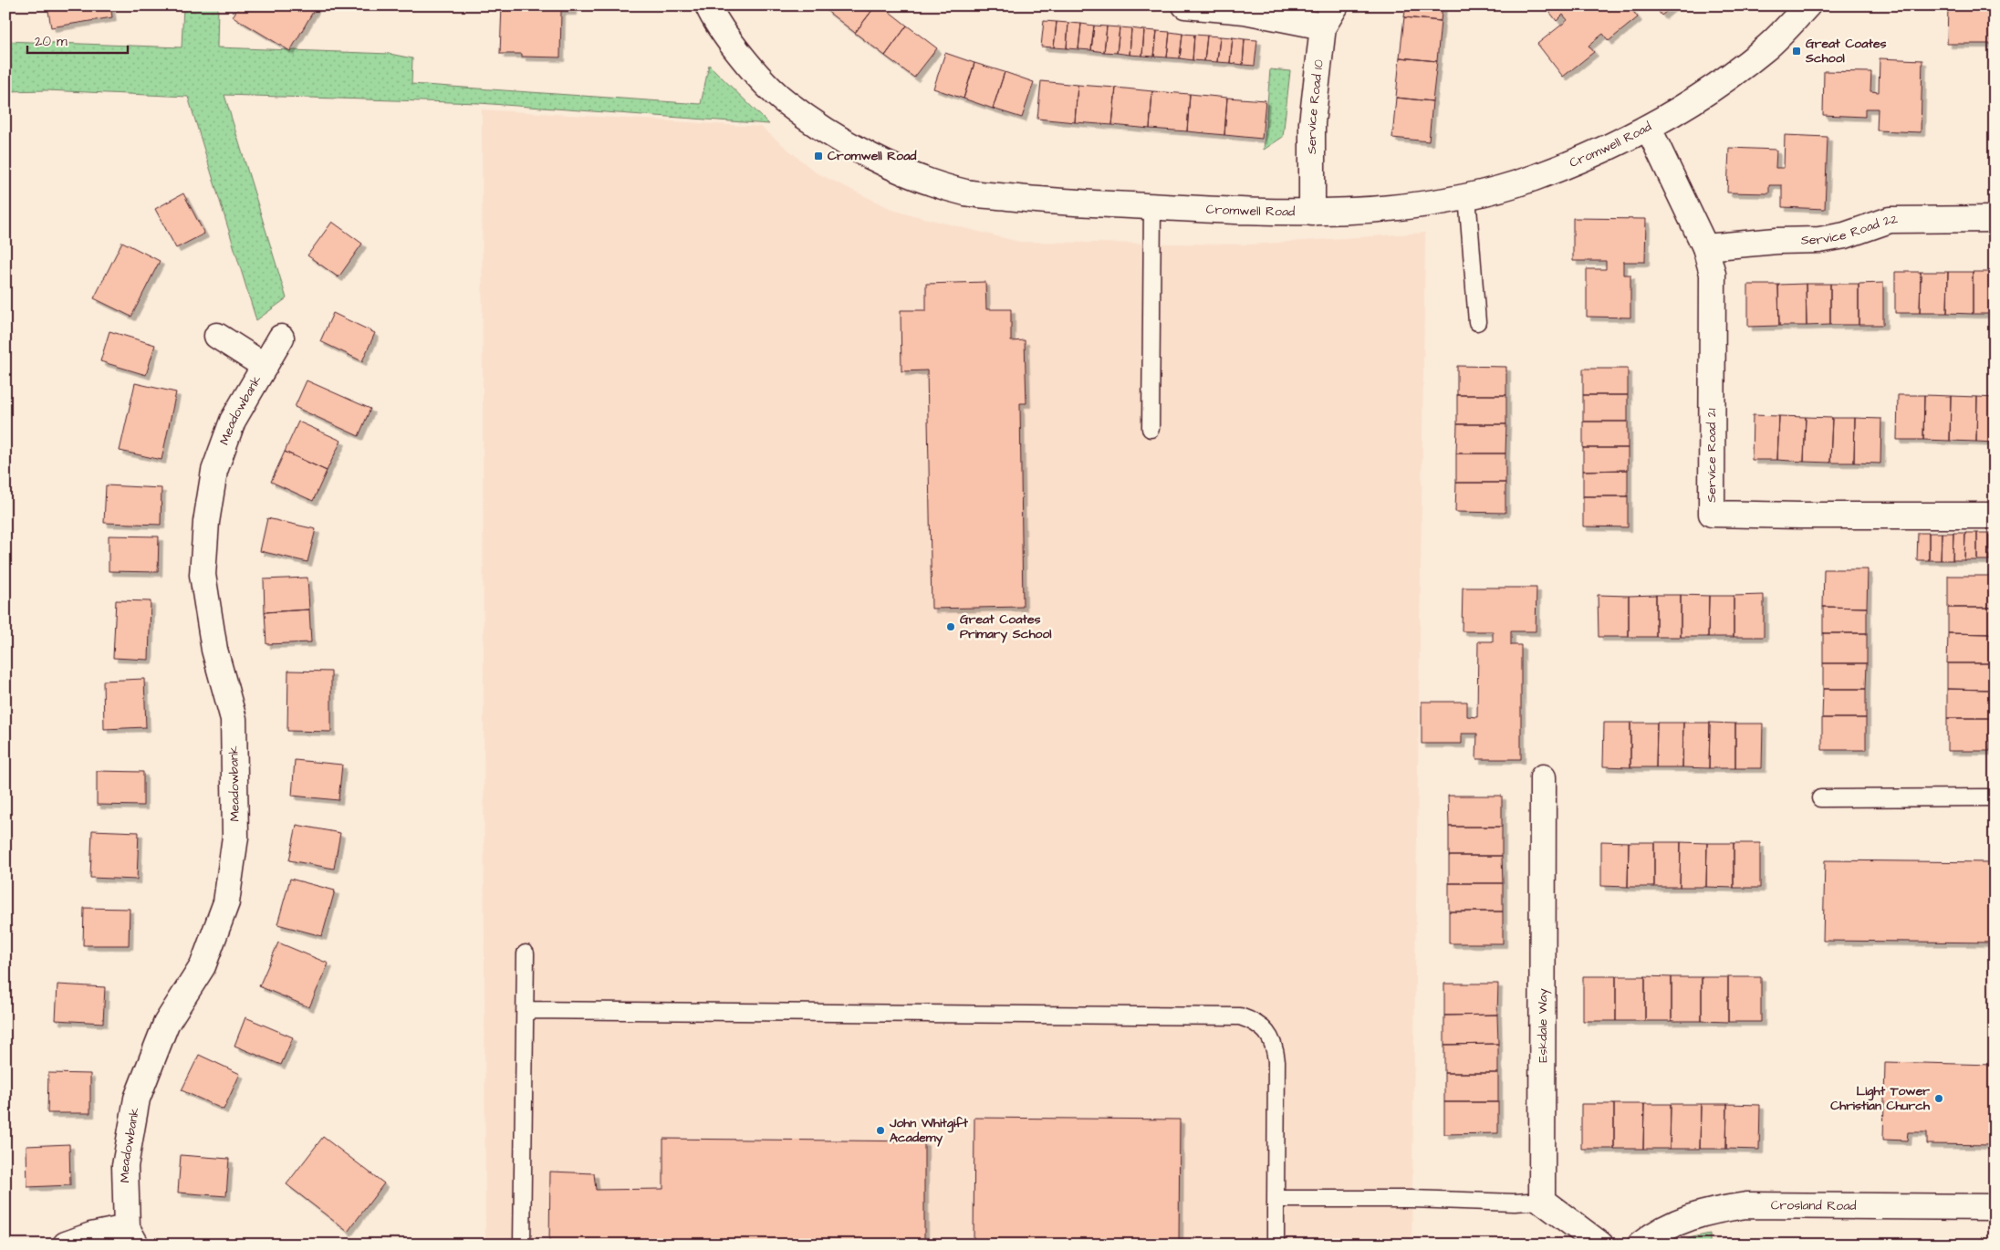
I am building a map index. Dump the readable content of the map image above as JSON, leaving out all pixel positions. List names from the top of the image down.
{
  "streets": {
    "street": [
      "Service Road 10",
      "Cromwell Road",
      "Service Road 22",
      "Meadowbank",
      "Service Road 21",
      "Eskdale Way",
      "Crosland Road"
    ]
  },
  "crossings": [
    ["Service Road 10", "Cromwell Road"],
    ["Cromwell Road", "Service Road 21"],
    ["Service Road 22", "Service Road 21"]
  ],
  "places": {
    "transit": ["Great Coates School", "Cromwell Road"],
    "other": ["Great Coates Primary School", "Light Tower Christian Church", "John Whitgift Academy"]
  },
  "scale_bar": "20 m"
}
